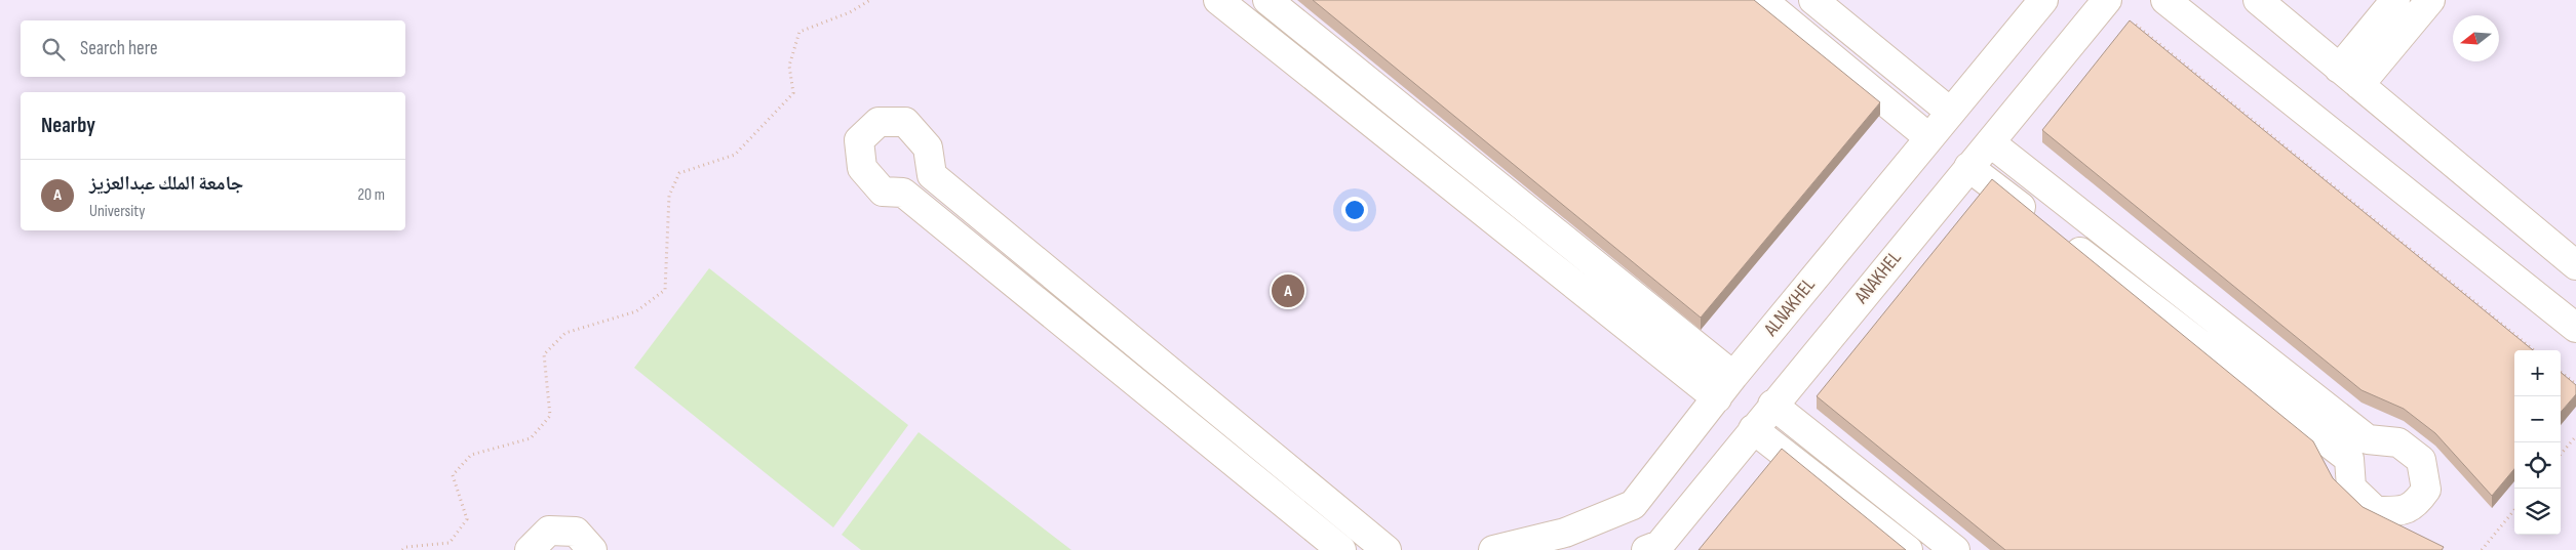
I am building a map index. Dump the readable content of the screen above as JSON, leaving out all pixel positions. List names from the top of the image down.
{
  "streets": {
    "street": ["ANAKHEL", "ALNAKHEL"]
  },
  "north": "left",
  "page": {
    "search": "Search here",
    "heading": "Nearby",
    "list": [
      {
        "mark": "A",
        "name": "جامعة الملك عبدالعزيز",
        "note": "University",
        "value": "20 m"
      }
    ],
    "pins": "A",
    "map_buttons": ["+", "−"]
  }
}
